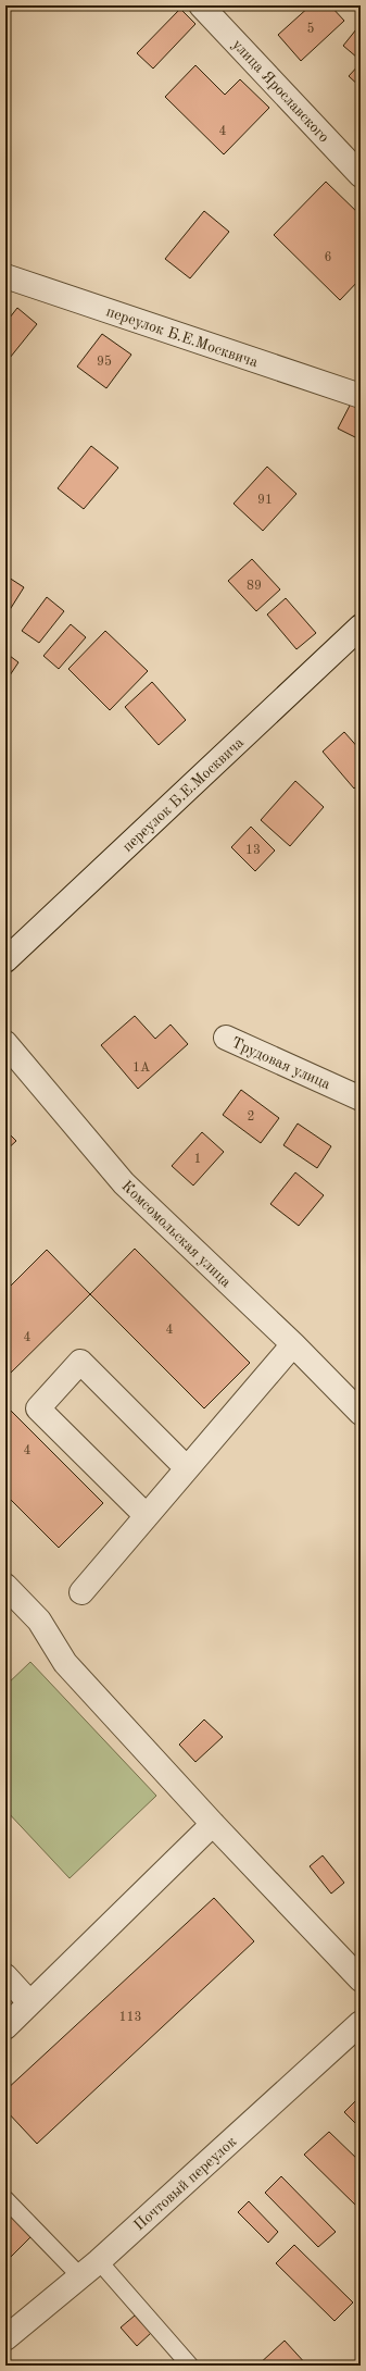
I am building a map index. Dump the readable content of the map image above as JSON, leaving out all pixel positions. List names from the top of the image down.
{
  "streets": {
    "street": [
      "улица Ярославского",
      "переулок Б.Е.Москвича",
      "Трудовая улица",
      "Комсомольская улица",
      "Почтовый переулок"
    ]
  },
  "house_numbers": [
    "5",
    "4",
    "6",
    "95",
    "91",
    "89",
    "13",
    "1А",
    "2",
    "1",
    "4",
    "4",
    "4",
    "113"
  ]
}
